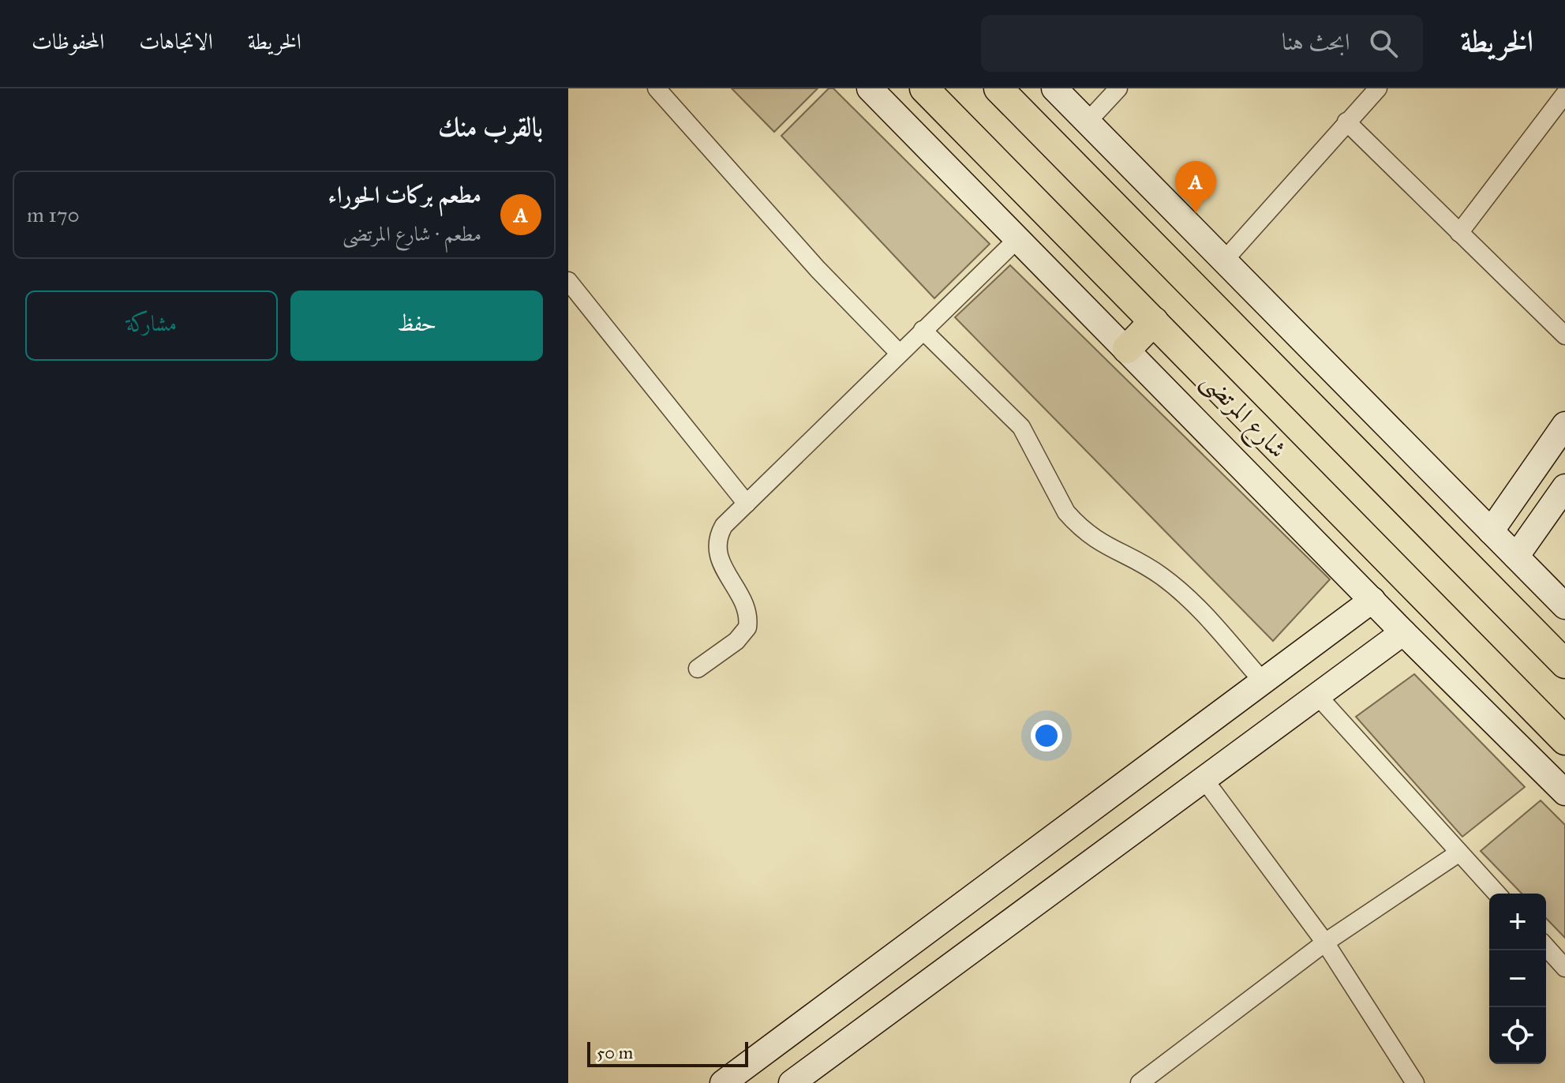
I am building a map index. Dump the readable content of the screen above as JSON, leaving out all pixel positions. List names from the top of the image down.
{
  "streets": {
    "main road": ["شارع المرتضى"]
  },
  "scale_bar": "50 m",
  "page": {
    "header": "الخريطة",
    "search": "ابحث هنا",
    "nav": ["الخريطة", "الاتجاهات", "المحفوظات"],
    "heading": "بالقرب منك",
    "pins": "A",
    "list": [
      {
        "mark": "A",
        "name": "مطعم بركات الحوراء",
        "note": "مطعم · شارع المرتضى",
        "value": "170 m"
      }
    ],
    "buttons": ["حفظ", "مشاركة"],
    "map_buttons": ["+", "−"],
    "scale": "50 m"
  }
}
